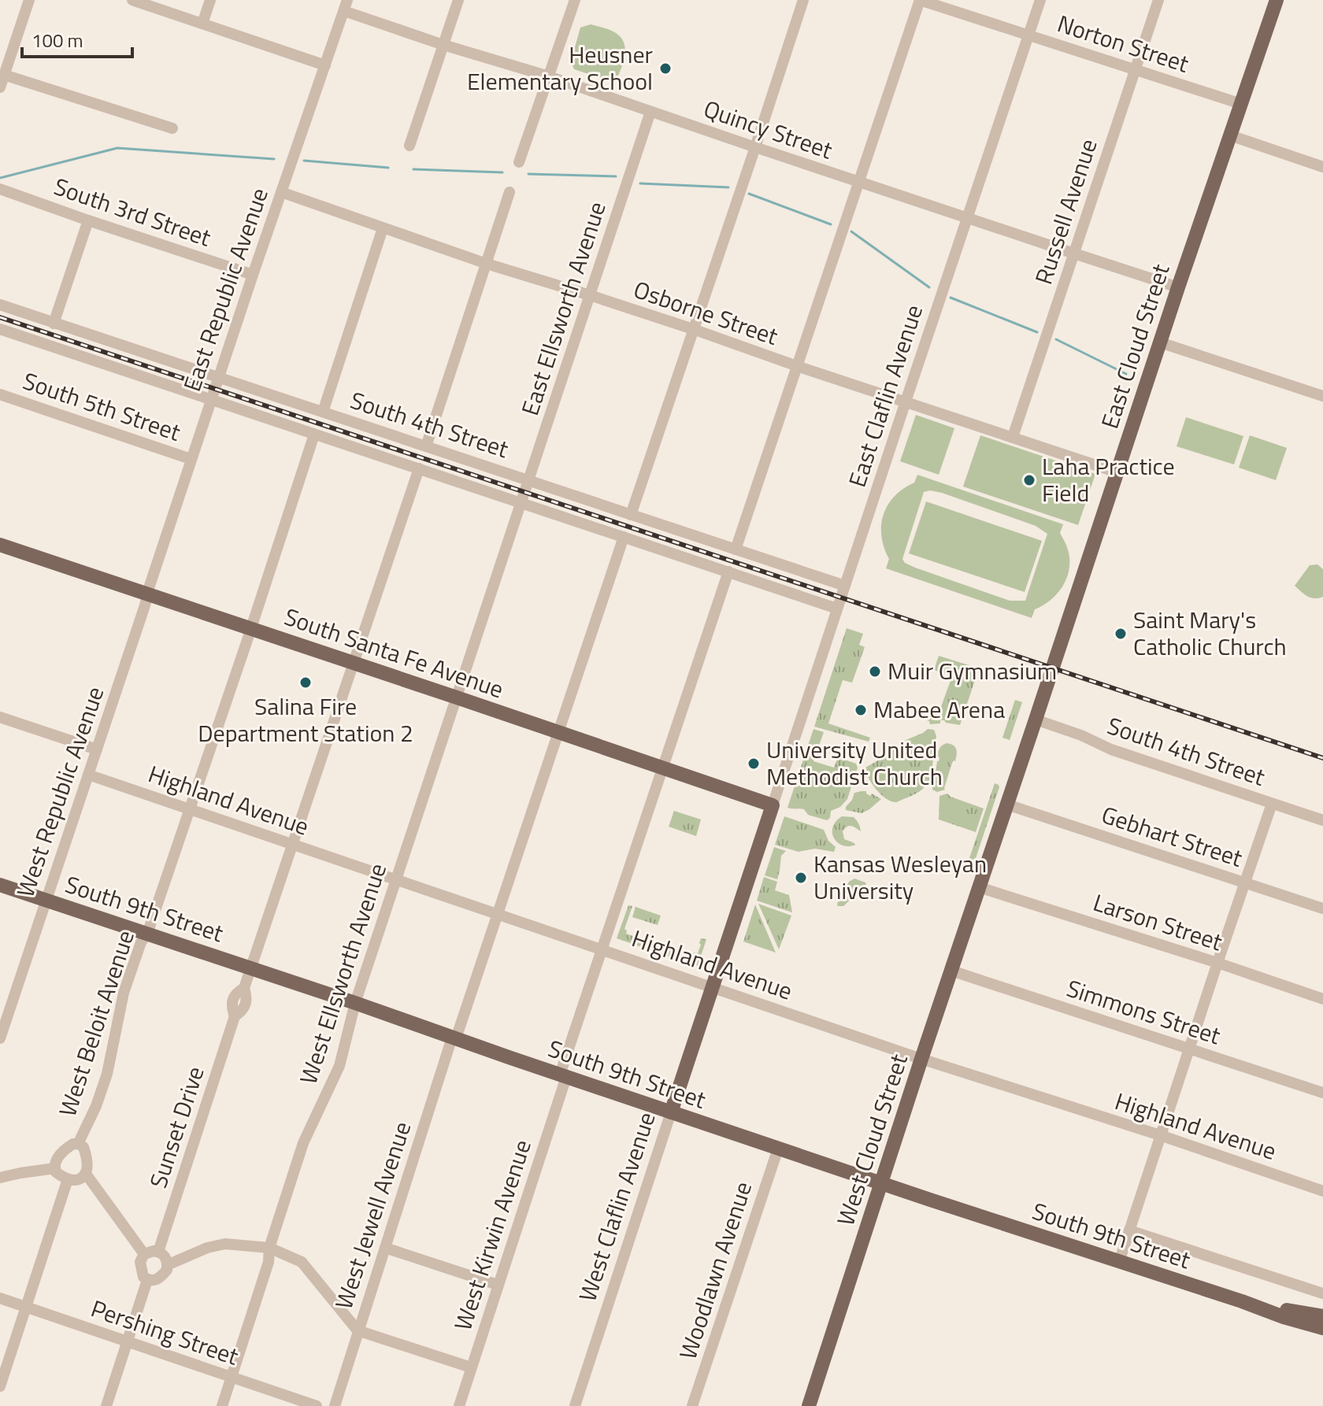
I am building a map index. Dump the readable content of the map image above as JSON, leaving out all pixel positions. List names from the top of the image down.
{
  "streets": {
    "main road": [
      "East Cloud Street",
      "South Santa Fe Avenue",
      "South 9th Street",
      "West Cloud Street",
      "West Claflin Avenue"
    ],
    "street": [
      "Norton Street",
      "Quincy Street",
      "Russell Avenue",
      "South 3rd Street",
      "East Republic Avenue",
      "East Ellsworth Avenue",
      "Osborne Street",
      "East Claflin Avenue",
      "South 5th Street",
      "South 4th Street",
      "West Republic Avenue",
      "Highland Avenue",
      "Gebhart Street",
      "Larson Street",
      "West Ellsworth Avenue",
      "Simmons Street",
      "West Beloit Avenue",
      "Sunset Drive",
      "West Jewell Avenue",
      "West Kirwin Avenue",
      "Woodlawn Avenue",
      "Pershing Street"
    ]
  },
  "crossings": [
    ["Norton Street", "Russell Avenue"],
    ["Norton Street", "East Cloud Street"],
    ["Norton Street", "East Claflin Avenue"],
    ["Quincy Street", "Russell Avenue"],
    ["Quincy Street", "East Republic Avenue"],
    ["Quincy Street", "East Ellsworth Avenue"],
    ["Quincy Street", "East Cloud Street"],
    ["Quincy Street", "East Claflin Avenue"],
    ["Russell Avenue", "Osborne Street"],
    ["South 3rd Street", "East Republic Avenue"],
    ["East Republic Avenue", "Osborne Street"],
    ["East Republic Avenue", "South 5th Street"],
    ["East Republic Avenue", "South 4th Street"],
    ["East Republic Avenue", "South Santa Fe Avenue"],
    ["East Republic Avenue", "West Republic Avenue"],
    ["East Ellsworth Avenue", "Osborne Street"],
    ["East Ellsworth Avenue", "South 4th Street"],
    ["East Ellsworth Avenue", "South Santa Fe Avenue"],
    ["East Ellsworth Avenue", "West Ellsworth Avenue"],
    ["Osborne Street", "East Cloud Street"],
    ["Osborne Street", "East Claflin Avenue"],
    ["East Cloud Street", "South 4th Street"],
    ["East Cloud Street", "Gebhart Street"],
    ["East Cloud Street", "Larson Street"],
    ["East Cloud Street", "West Cloud Street"],
    ["East Claflin Avenue", "South 4th Street"],
    ["East Claflin Avenue", "South Santa Fe Avenue"],
    ["East Claflin Avenue", "West Claflin Avenue"],
    ["South 4th Street", "West Beloit Avenue"],
    ["South 4th Street", "Sunset Drive"],
    ["South 4th Street", "West Jewell Avenue"],
    ["South 4th Street", "West Kirwin Avenue"],
    ["South Santa Fe Avenue", "West Republic Avenue"],
    ["South Santa Fe Avenue", "West Ellsworth Avenue"],
    ["South Santa Fe Avenue", "West Beloit Avenue"],
    ["South Santa Fe Avenue", "Sunset Drive"],
    ["South Santa Fe Avenue", "West Claflin Avenue"],
    ["South Santa Fe Avenue", "West Jewell Avenue"],
    ["South Santa Fe Avenue", "West Kirwin Avenue"],
    ["West Republic Avenue", "Highland Avenue"],
    ["West Republic Avenue", "South 9th Street"],
    ["Highland Avenue", "West Ellsworth Avenue"],
    ["Highland Avenue", "West Beloit Avenue"],
    ["Highland Avenue", "Sunset Drive"],
    ["Highland Avenue", "West Cloud Street"],
    ["Highland Avenue", "West Claflin Avenue"],
    ["Highland Avenue", "West Jewell Avenue"],
    ["Highland Avenue", "West Kirwin Avenue"],
    ["South 9th Street", "West Ellsworth Avenue"],
    ["South 9th Street", "West Beloit Avenue"],
    ["South 9th Street", "Sunset Drive"],
    ["South 9th Street", "West Cloud Street"],
    ["South 9th Street", "West Claflin Avenue"],
    ["South 9th Street", "West Jewell Avenue"],
    ["South 9th Street", "West Kirwin Avenue"],
    ["South 9th Street", "Woodlawn Avenue"],
    ["Larson Street", "West Cloud Street"],
    ["West Ellsworth Avenue", "Pershing Street"],
    ["Simmons Street", "West Cloud Street"]
  ],
  "places": [
    "Heusner Elementary School",
    "Laha Practice Field",
    "Saint Mary's Catholic Church",
    "Muir Gymnasium",
    "Salina Fire Department Station 2",
    "Mabee Arena",
    "University United Methodist Church",
    "Kansas Wesleyan University"
  ],
  "scale_bar": "100 m"
}
